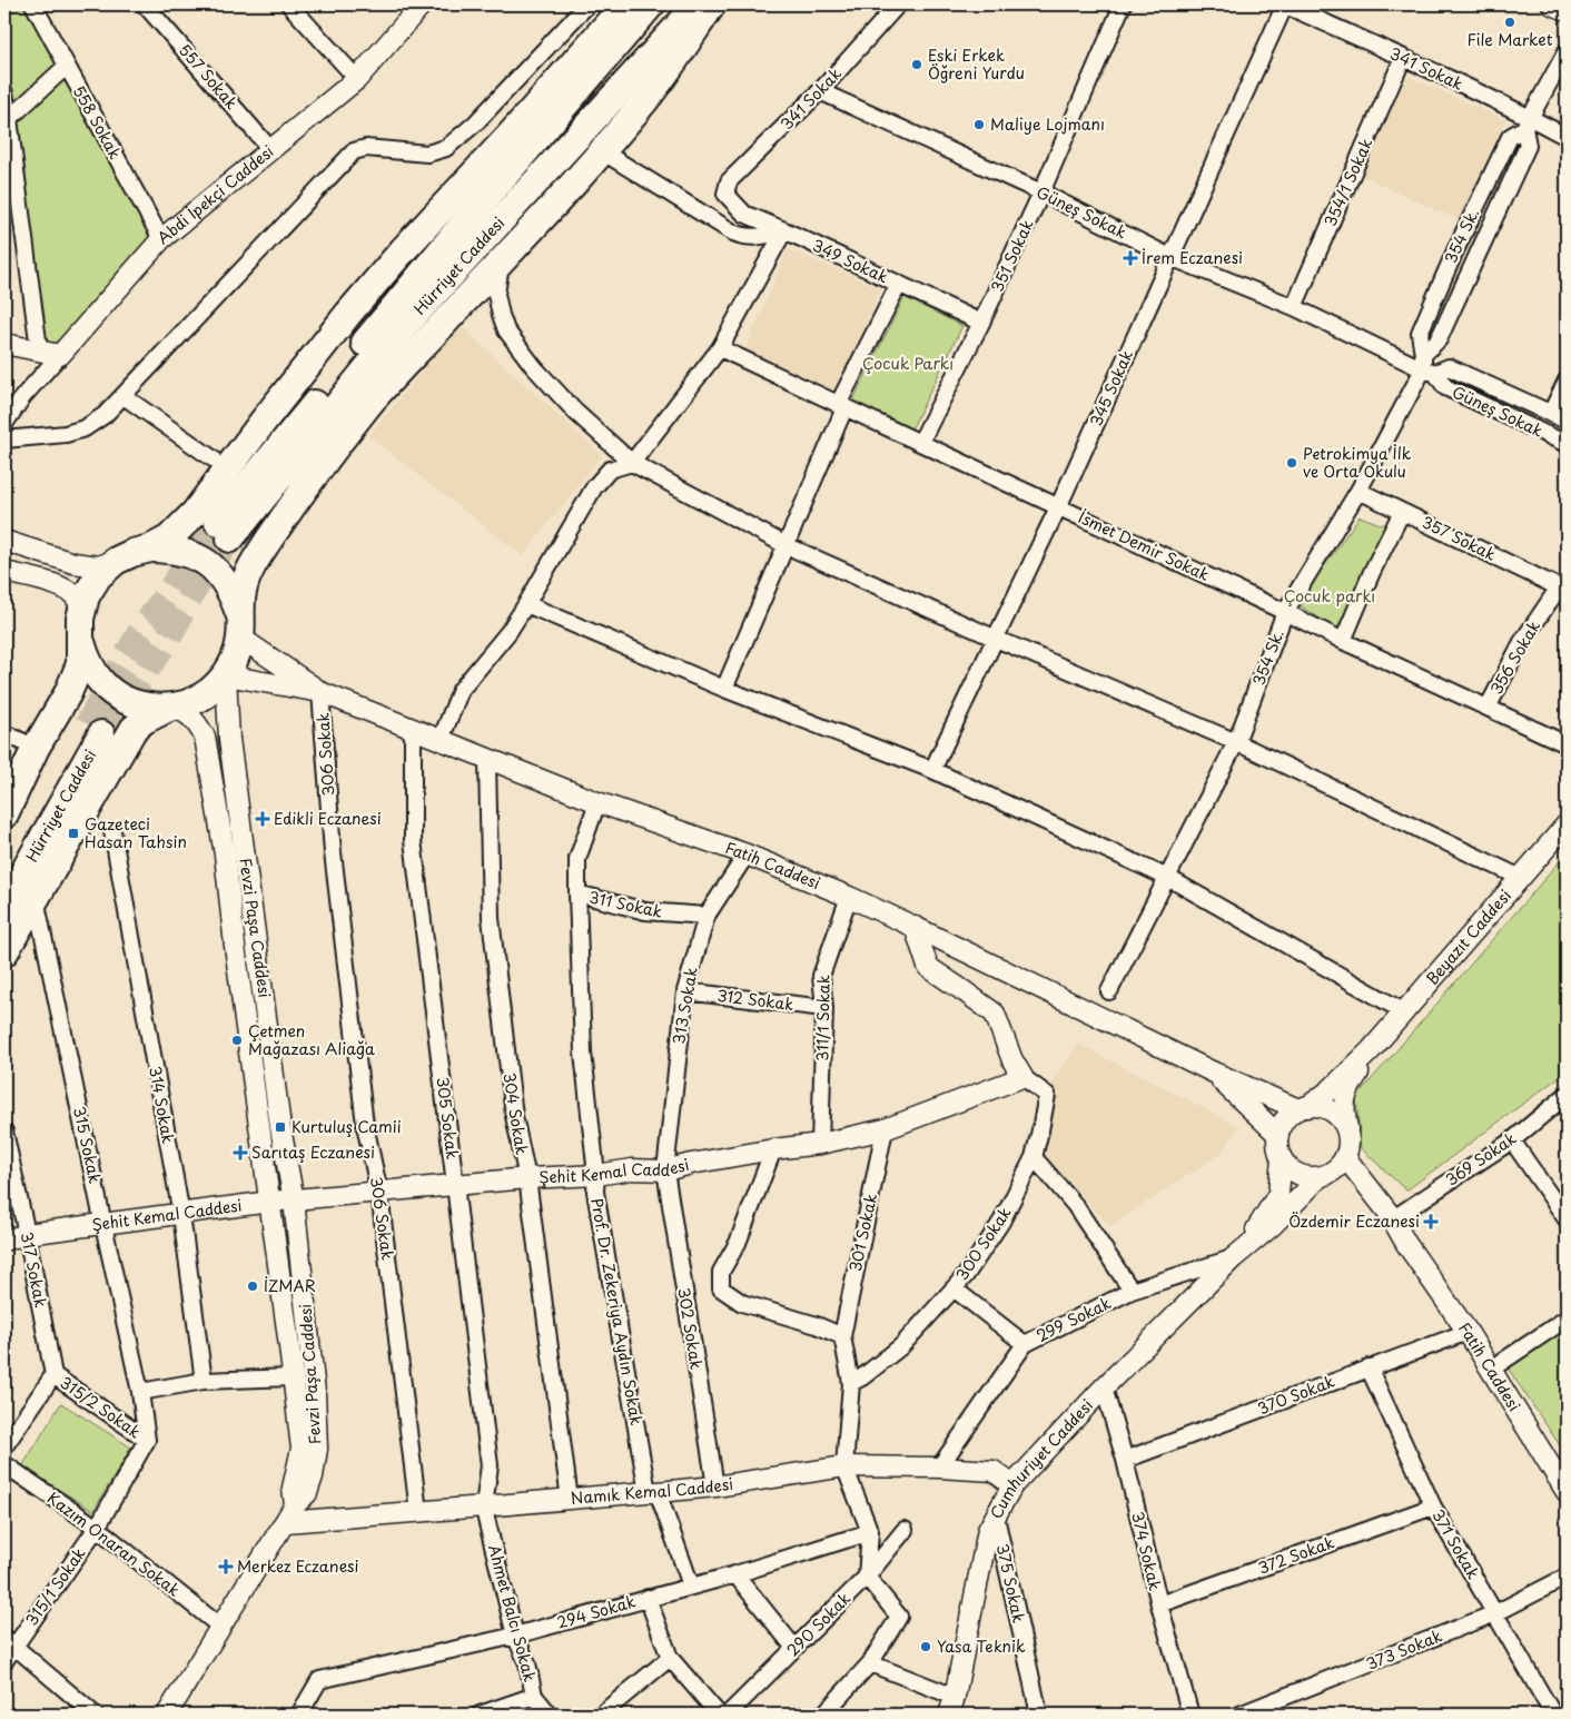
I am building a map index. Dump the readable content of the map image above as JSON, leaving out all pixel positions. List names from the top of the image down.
{
  "streets": {
    "highway": ["Hürriyet Caddesi"],
    "street": [
      "341 Sokak",
      "557 Sokak",
      "558 Sokak",
      "354/1 Sokak",
      "Abdi İpekçi Caddesi",
      "Güneş Sokak",
      "354 Sk.",
      "351 Sokak",
      "349 Sokak",
      "345 Sokak",
      "357 Sokak",
      "İsmet Demir Sokak",
      "356 Sokak",
      "306 Sokak",
      "Fatih Caddesi",
      "311 Sokak",
      "Fevzi Paşa Caddesi",
      "Beyazıt Caddesi",
      "312 Sokak",
      "313 Sokak",
      "311/1 Sokak",
      "314 Sokak",
      "304 Sokak",
      "305 Sokak",
      "315 Sokak",
      "369 Sokak",
      "Şehit Kemal Caddesi",
      "301 Sokak",
      "300 Sokak",
      "317 Sokak",
      "Prof. Dr. Zekeriya Aydın Sokak",
      "299 Sokak",
      "302 Sokak",
      "370 Sokak",
      "315/2 Sokak",
      "Cumhuriyet Caddesi",
      "Namık Kemal Caddesi",
      "Kazım Onaran Sokak",
      "371 Sokak",
      "374 Sokak",
      "372 Sokak",
      "375 Sokak",
      "315/1 Sokak",
      "294 Sokak",
      "Ahmet Balcı Sokak",
      "290 Sokak",
      "373 Sokak"
    ]
  },
  "crossings": [
    ["341 Sokak", "354/1 Sokak"],
    ["341 Sokak", "Güneş Sokak"],
    ["341 Sokak", "354 Sk."],
    ["341 Sokak", "349 Sokak"],
    ["341 Sokak", "345 Sokak"],
    ["557 Sokak", "Abdi İpekçi Caddesi"],
    ["558 Sokak", "Abdi İpekçi Caddesi"],
    ["354/1 Sokak", "Güneş Sokak"],
    ["Güneş Sokak", "354 Sk."],
    ["Güneş Sokak", "351 Sokak"],
    ["Güneş Sokak", "345 Sokak"],
    ["354 Sk.", "357 Sokak"],
    ["354 Sk.", "İsmet Demir Sokak"],
    ["351 Sokak", "349 Sokak"],
    ["351 Sokak", "İsmet Demir Sokak"],
    ["345 Sokak", "İsmet Demir Sokak"],
    ["357 Sokak", "356 Sokak"],
    ["İsmet Demir Sokak", "356 Sokak"],
    ["306 Sokak", "Fatih Caddesi"],
    ["306 Sokak", "Şehit Kemal Caddesi"],
    ["306 Sokak", "Namık Kemal Caddesi"],
    ["Fatih Caddesi", "Fevzi Paşa Caddesi"],
    ["Fatih Caddesi", "313 Sokak"],
    ["Fatih Caddesi", "311/1 Sokak"],
    ["Fatih Caddesi", "304 Sokak"],
    ["Fatih Caddesi", "305 Sokak"],
    ["Fatih Caddesi", "369 Sokak"],
    ["Fatih Caddesi", "Prof. Dr. Zekeriya Aydın Sokak"],
    ["Fatih Caddesi", "370 Sokak"],
    ["Fatih Caddesi", "Cumhuriyet Caddesi"],
    ["311 Sokak", "313 Sokak"],
    ["311 Sokak", "Prof. Dr. Zekeriya Aydın Sokak"],
    ["Fevzi Paşa Caddesi", "Şehit Kemal Caddesi"],
    ["Fevzi Paşa Caddesi", "Namık Kemal Caddesi"],
    ["Fevzi Paşa Caddesi", "Kazım Onaran Sokak"],
    ["312 Sokak", "313 Sokak"],
    ["312 Sokak", "311/1 Sokak"],
    ["313 Sokak", "Şehit Kemal Caddesi"],
    ["313 Sokak", "302 Sokak"],
    ["311/1 Sokak", "Şehit Kemal Caddesi"],
    ["314 Sokak", "Şehit Kemal Caddesi"],
    ["304 Sokak", "Şehit Kemal Caddesi"],
    ["304 Sokak", "Namık Kemal Caddesi"],
    ["305 Sokak", "Şehit Kemal Caddesi"],
    ["305 Sokak", "Namık Kemal Caddesi"],
    ["305 Sokak", "Ahmet Balcı Sokak"],
    ["315 Sokak", "Şehit Kemal Caddesi"],
    ["315 Sokak", "315/2 Sokak"],
    ["315 Sokak", "315/1 Sokak"],
    ["Şehit Kemal Caddesi", "301 Sokak"],
    ["Şehit Kemal Caddesi", "300 Sokak"],
    ["Şehit Kemal Caddesi", "317 Sokak"],
    ["Şehit Kemal Caddesi", "Prof. Dr. Zekeriya Aydın Sokak"],
    ["Şehit Kemal Caddesi", "302 Sokak"],
    ["317 Sokak", "315/2 Sokak"],
    ["Prof. Dr. Zekeriya Aydın Sokak", "Namık Kemal Caddesi"],
    ["Prof. Dr. Zekeriya Aydın Sokak", "294 Sokak"],
    ["299 Sokak", "Cumhuriyet Caddesi"],
    ["299 Sokak", "Namık Kemal Caddesi"],
    ["302 Sokak", "Namık Kemal Caddesi"],
    ["370 Sokak", "371 Sokak"],
    ["370 Sokak", "374 Sokak"],
    ["315/2 Sokak", "315/1 Sokak"],
    ["Cumhuriyet Caddesi", "Namık Kemal Caddesi"],
    ["Cumhuriyet Caddesi", "374 Sokak"],
    ["Cumhuriyet Caddesi", "375 Sokak"],
    ["Namık Kemal Caddesi", "Ahmet Balcı Sokak"],
    ["Kazım Onaran Sokak", "315/1 Sokak"],
    ["371 Sokak", "372 Sokak"],
    ["371 Sokak", "373 Sokak"],
    ["374 Sokak", "372 Sokak"],
    ["294 Sokak", "Ahmet Balcı Sokak"]
  ],
  "parks": ["Çocuk Parkı", "Çocuk parkı"],
  "places": {
    "other": [
      "File Market",
      "Eski Erkek Öğreni Yurdu",
      "Maliye Lojmanı",
      "Petrokimya İlk ve Orta Okulu",
      "Çetmen Mağazası Aliağa",
      "İZMAR",
      "Yasa Teknik"
    ],
    "health": [
      "İrem Eczanesi",
      "Edikli Eczanesi",
      "Sarıtaş Eczanesi",
      "Özdemir Eczanesi",
      "Merkez Eczanesi"
    ],
    "transit": ["Gazeteci Hasan Tahsin", "Kurtuluş Camii"]
  }
}
